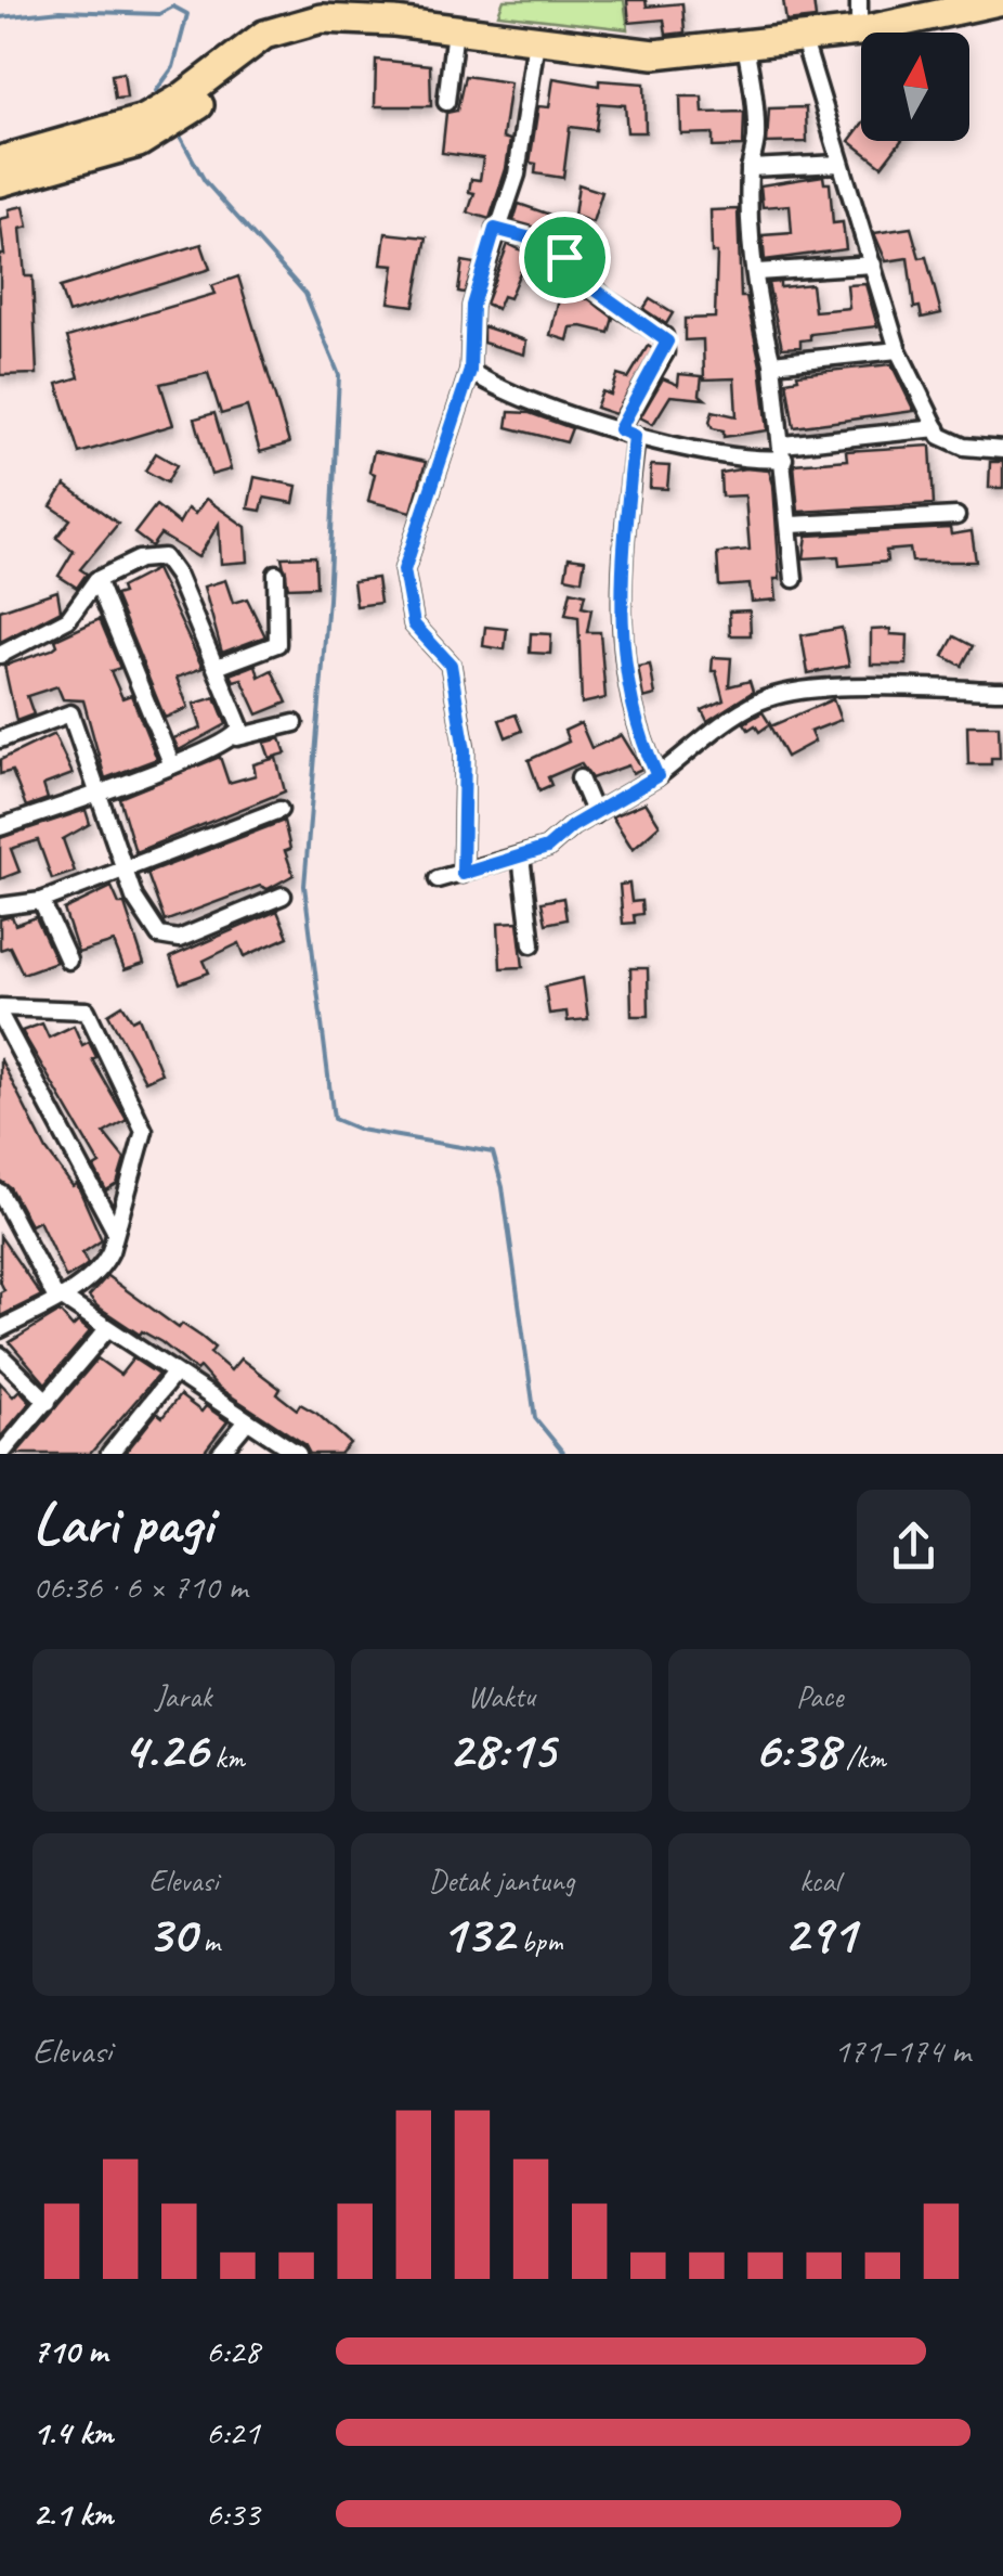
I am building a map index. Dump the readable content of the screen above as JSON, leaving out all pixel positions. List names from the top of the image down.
{
  "north": "top",
  "page": {
    "heading": ["Lari pagi", "06:36 · 6 × 710 m"],
    "stats": [
      ["Jarak", "4.26 km"],
      ["Waktu", "28:15"],
      ["Pace", "6:38 /km"],
      ["Elevasi", "30 m"],
      ["Detak jantung", "132 bpm"],
      ["kcal", "291"]
    ],
    "chart": ["Elevasi", "171–174 m"],
    "list": [
      {
        "name": "710 m",
        "note": "6:28"
      },
      {
        "name": "1.4 km",
        "note": "6:21"
      },
      {
        "name": "2.1 km",
        "note": "6:33"
      }
    ]
  }
}
